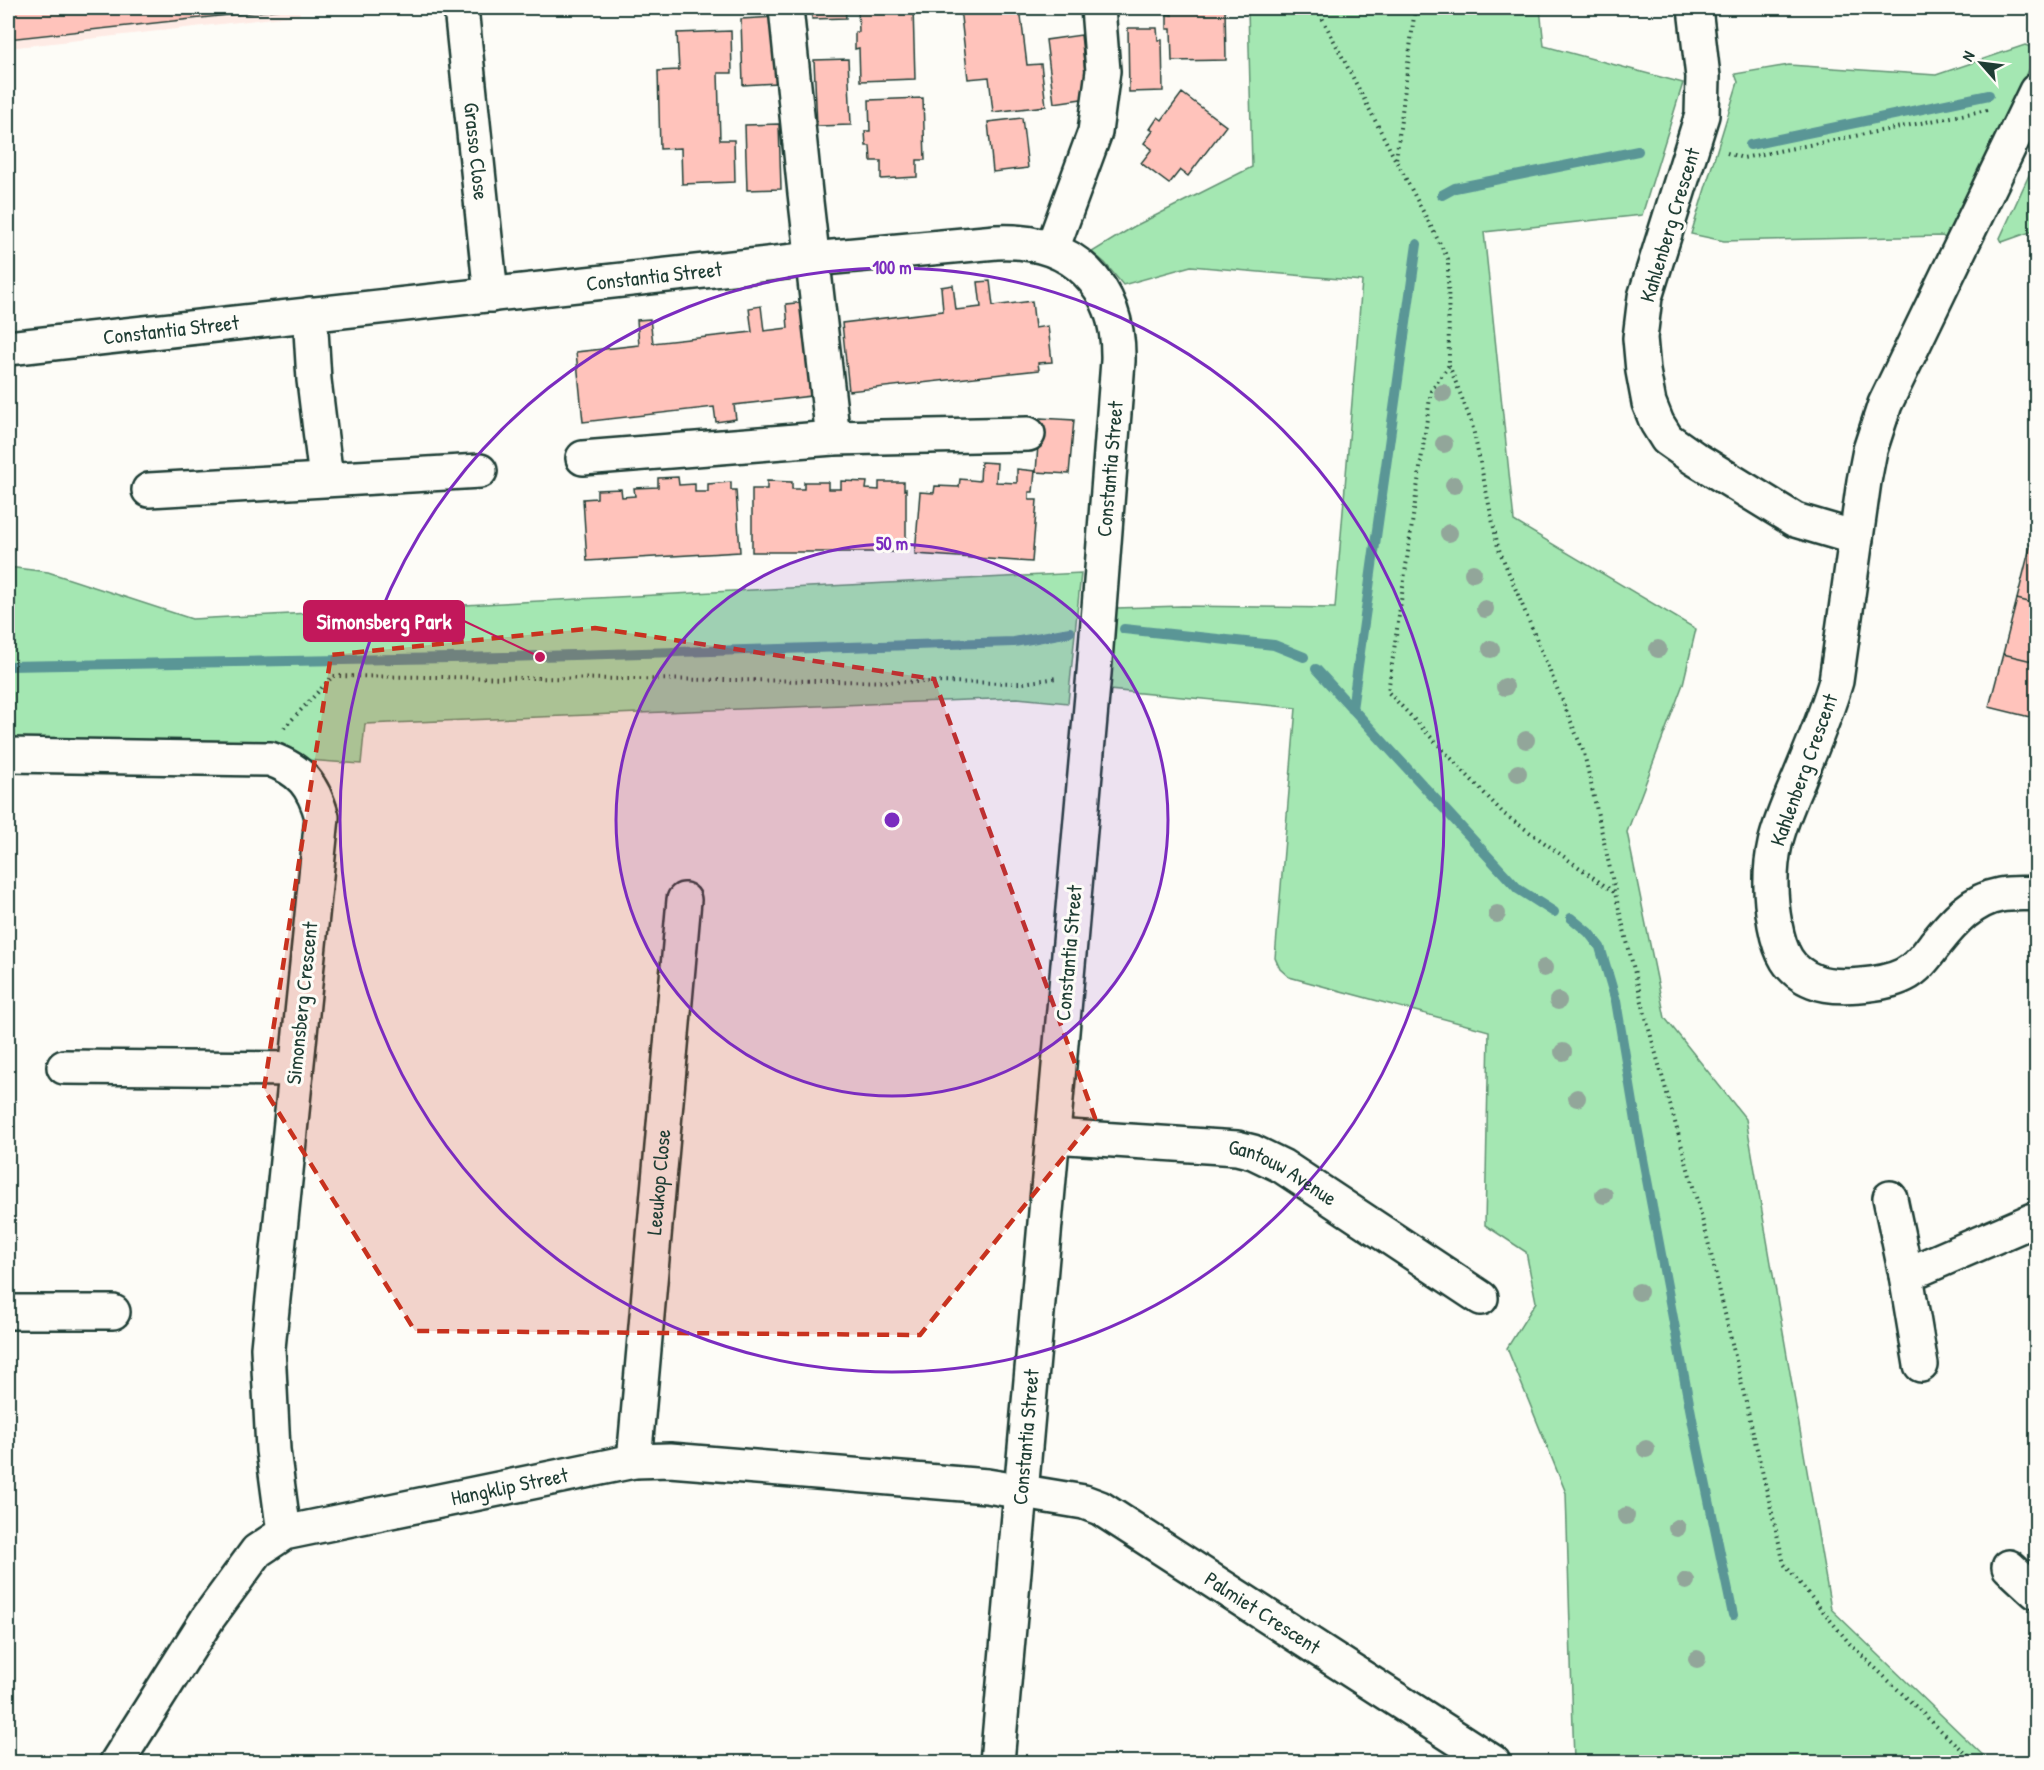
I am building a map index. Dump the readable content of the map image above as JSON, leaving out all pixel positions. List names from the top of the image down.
{
  "streets": {
    "street": [
      "Grasso Close",
      "Kahlenberg Crescent",
      "Constantia Street",
      "Simonsberg Crescent",
      "Gantouw Avenue",
      "Leeukop Close",
      "Hangklip Street",
      "Palmiet Crescent"
    ]
  },
  "crossings": [
    ["Grasso Close", "Constantia Street"],
    ["Constantia Street", "Gantouw Avenue"],
    ["Constantia Street", "Hangklip Street"],
    ["Constantia Street", "Palmiet Crescent"],
    ["Simonsberg Crescent", "Hangklip Street"],
    ["Leeukop Close", "Hangklip Street"],
    ["Hangklip Street", "Palmiet Crescent"]
  ],
  "places": ["Simonsberg Park"],
  "north": "top left",
  "rings": ["100 m", "50 m"]
}
